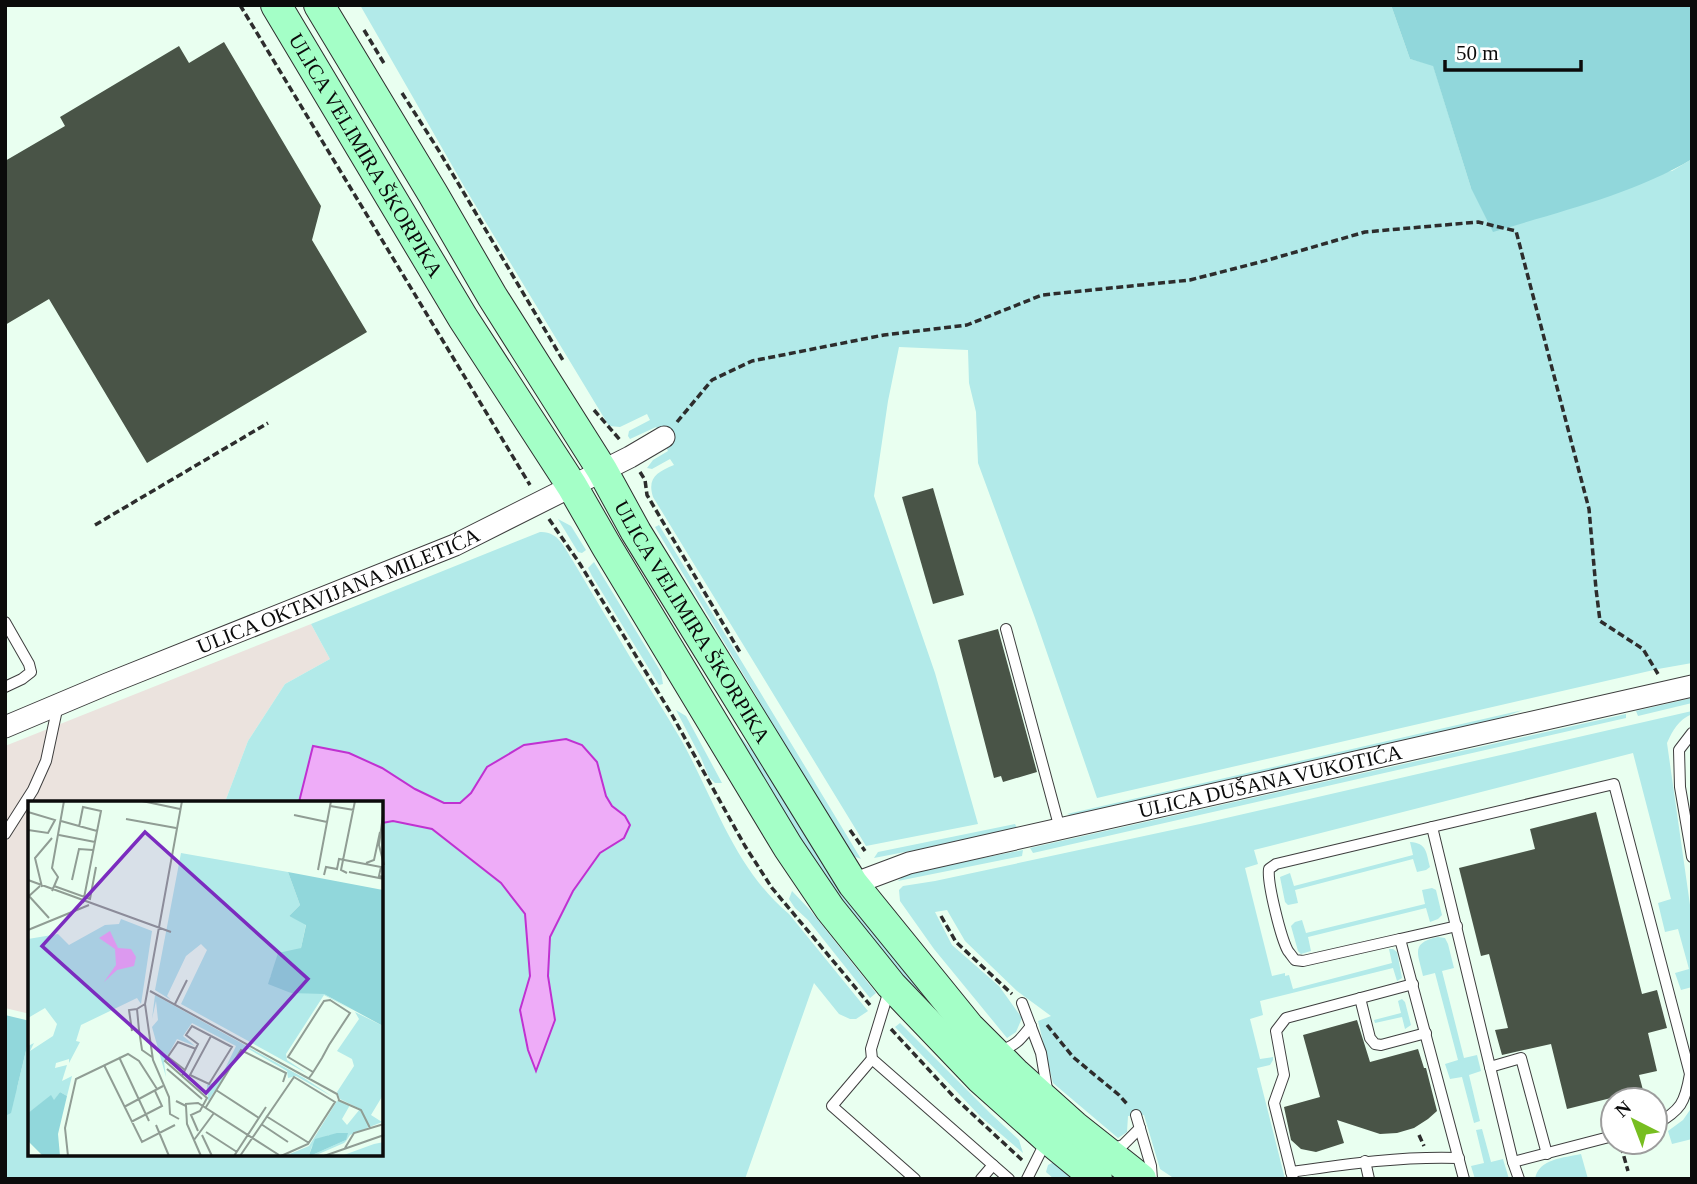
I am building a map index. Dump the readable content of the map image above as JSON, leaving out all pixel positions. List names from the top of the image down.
{
  "streets": {
    "main road": ["ULICA VELIMIRA ŠKORPIKA"],
    "street": ["ULICA OKTAVIJANA MILETIĆA", "ULICA DUŠANA VUKOTIĆA"]
  },
  "crossings": [
    ["ULICA VELIMIRA ŠKORPIKA", "ULICA OKTAVIJANA MILETIĆA"],
    ["ULICA VELIMIRA ŠKORPIKA", "ULICA DUŠANA VUKOTIĆA"]
  ],
  "scale_bar": "50 m",
  "north": "top left"
}
